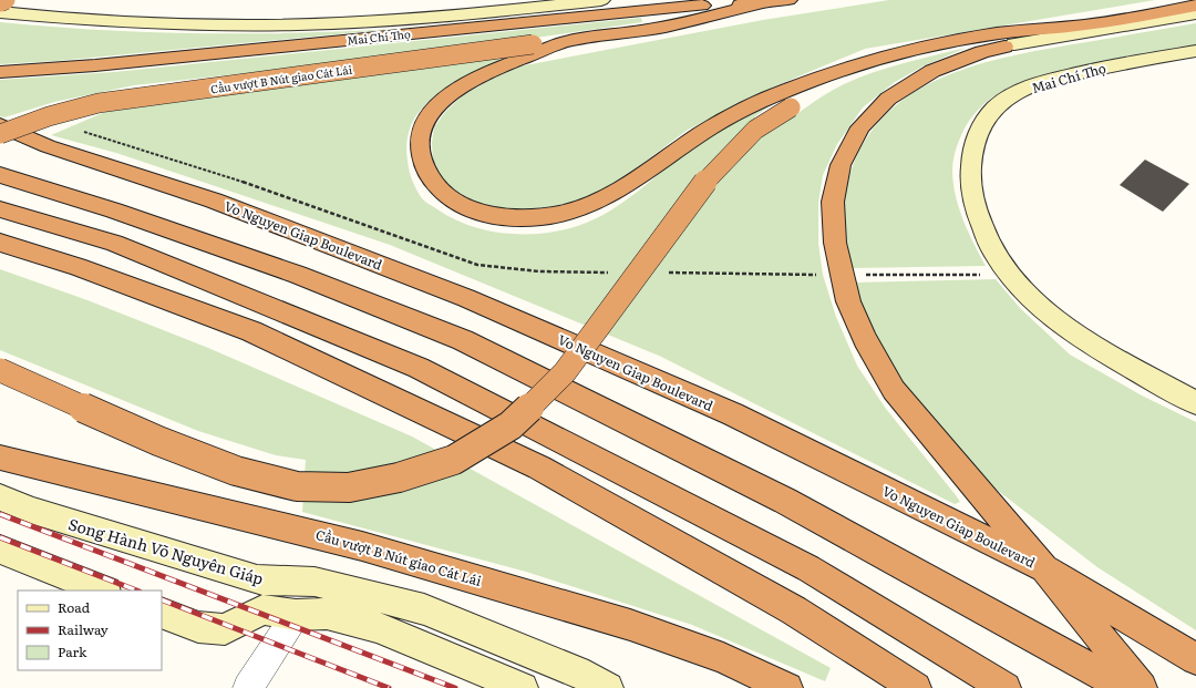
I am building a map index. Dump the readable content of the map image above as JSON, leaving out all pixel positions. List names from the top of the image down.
{
  "streets": {
    "highway": ["Mai Chí Thọ", "Cầu vượt B Nút giao Cát Lái", "Vo Nguyen Giap Boulevard"],
    "main road": ["Song Hành Võ Nguyên Giáp"]
  },
  "crossings": [
    ["Mai Chí Thọ", "Cầu vượt B Nút giao Cát Lái"]
  ],
  "legend": ["Road", "Railway", "Park"]
}
